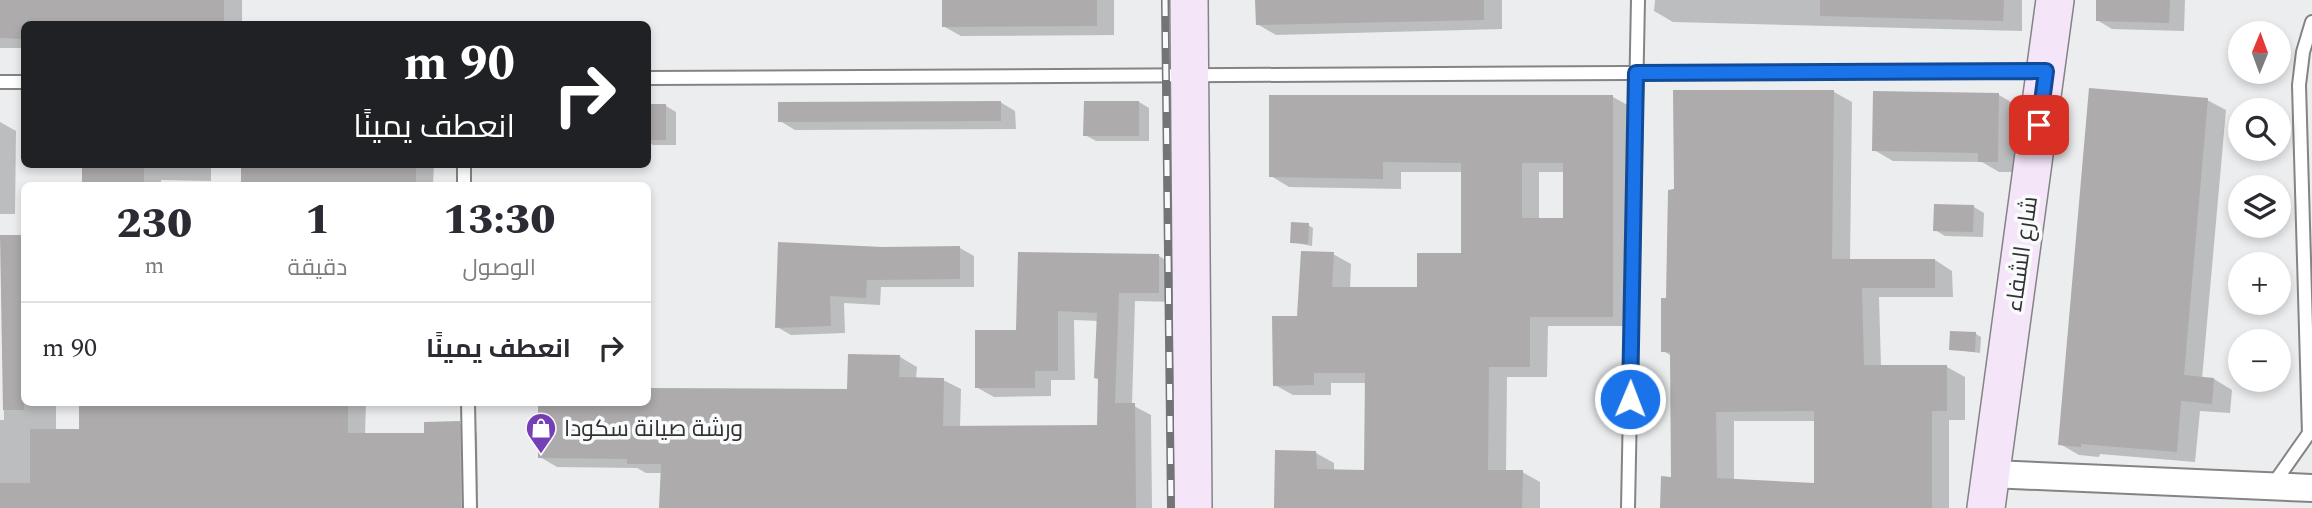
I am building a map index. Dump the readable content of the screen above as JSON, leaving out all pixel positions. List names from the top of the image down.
{
  "streets": {
    "street": ["شارع الشفاء"]
  },
  "places": {
    "shop": ["ورشة صيانة سكودا"]
  },
  "north": "top",
  "page": {
    "map_buttons": ["+", "−"],
    "turn": ["90 m", "انعطف يمينًا"],
    "eta": [
      "13:30",
      "الوصول",
      "1",
      "دقيقة",
      "230",
      "m"
    ],
    "list": [
      {
        "name": "انعطف يمينًا",
        "value": "90 m"
      }
    ]
  }
}
